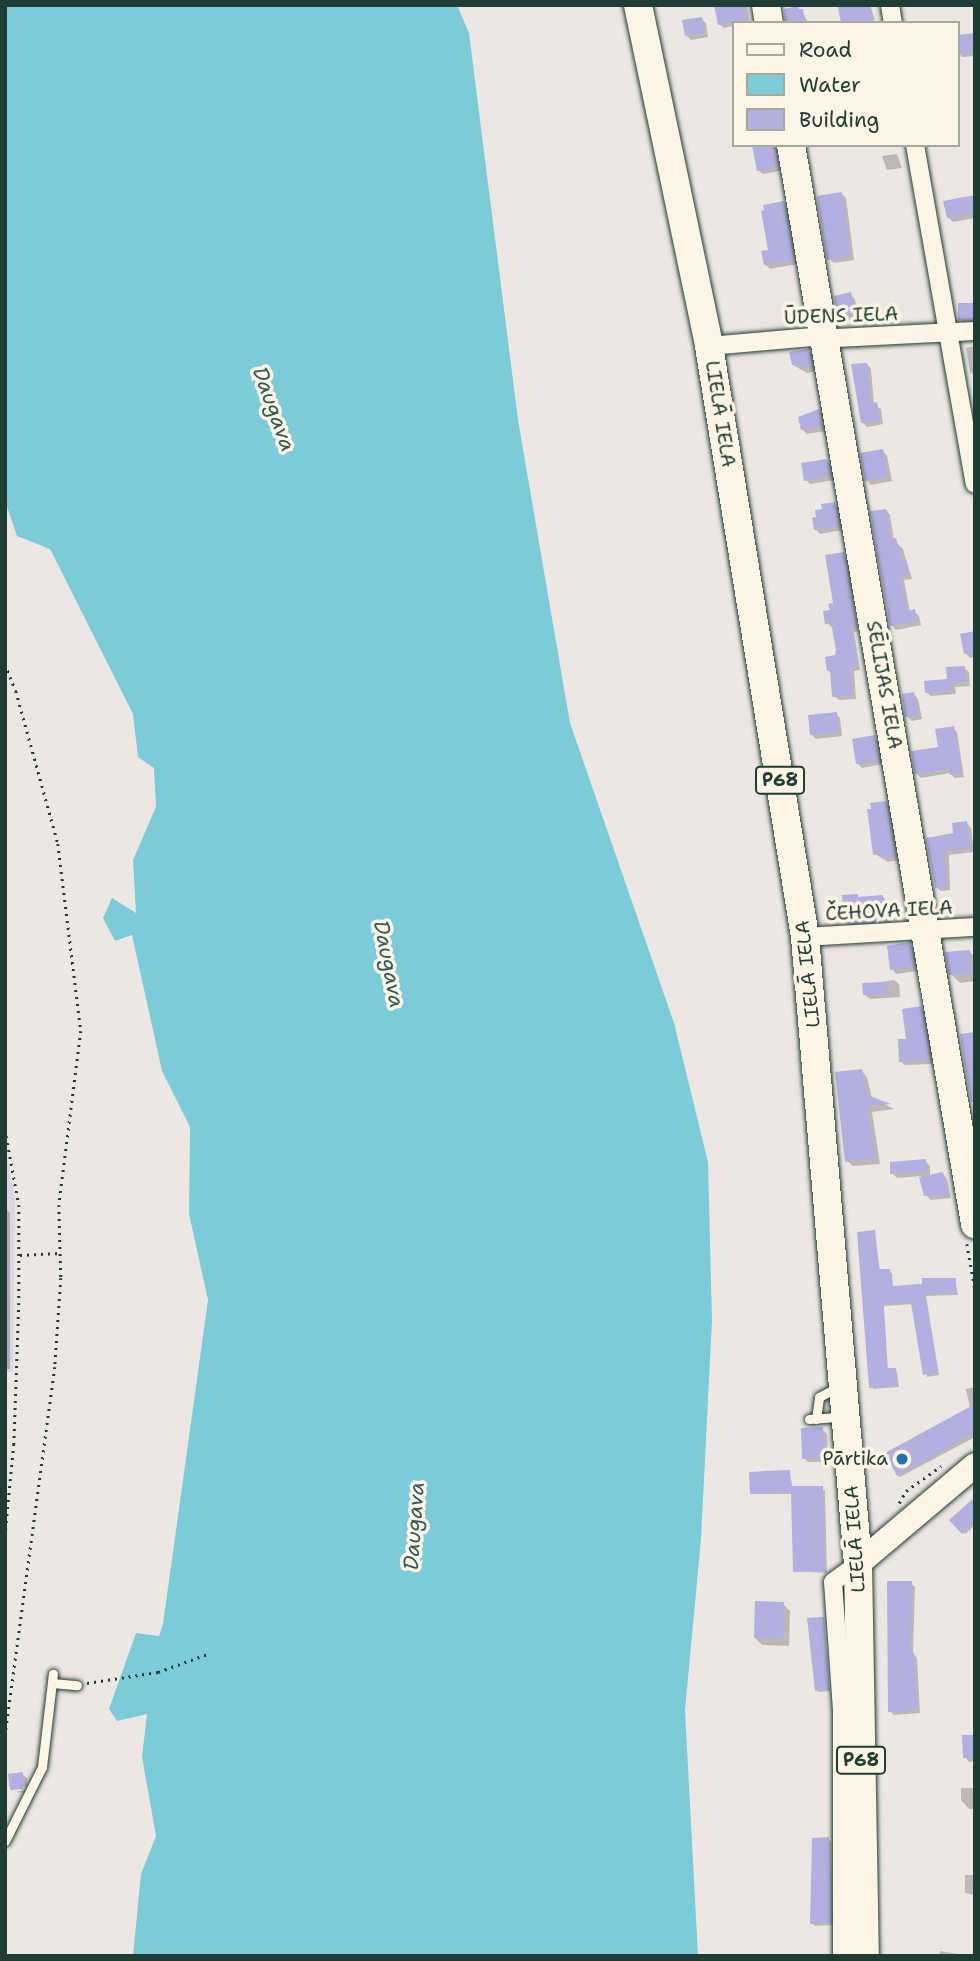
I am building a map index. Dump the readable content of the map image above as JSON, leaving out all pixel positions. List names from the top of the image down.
{
  "streets": {
    "main road": ["LIELĀ IELA", "SĒLIJAS IELA", "P68"],
    "street": ["ŪDENS IELA", "ČEHOVA IELA"]
  },
  "crossings": [
    ["ŪDENS IELA", "LIELĀ IELA"],
    ["ŪDENS IELA", "SĒLIJAS IELA"],
    ["LIELĀ IELA", "ČEHOVA IELA"],
    ["SĒLIJAS IELA", "ČEHOVA IELA"]
  ],
  "water": ["Daugava"],
  "places": ["Pārtika"],
  "legend": ["Road", "Water", "Building"]
}
